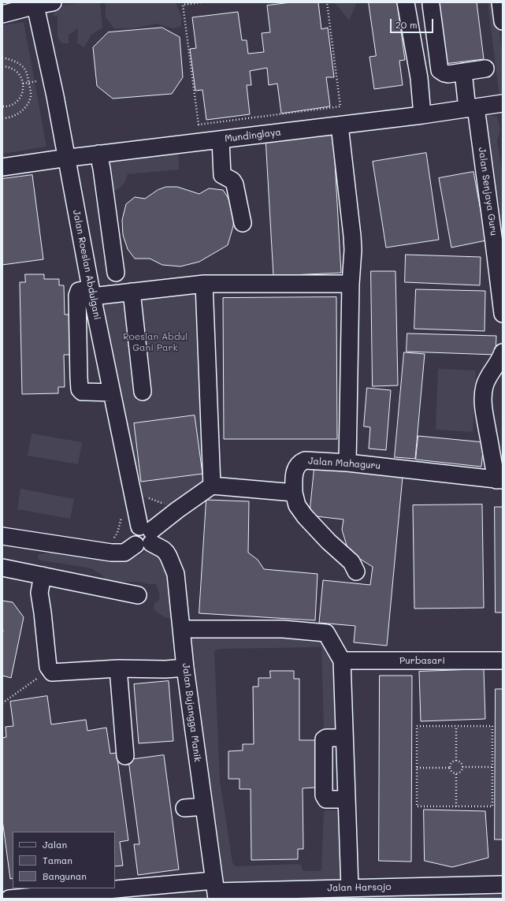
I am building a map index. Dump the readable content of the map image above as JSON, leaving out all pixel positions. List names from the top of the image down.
{
  "streets": {
    "lane": [
      "Mundinglaya",
      "Jalan Senjaya Guru",
      "Jalan Roeslan Abdulgani",
      "Jalan Mahaguru",
      "Purbasari",
      "Jalan Bujangga Manik",
      "Jalan Harsojo"
    ]
  },
  "crossings": [
    ["Mundinglaya", "Jalan Senjaya Guru"],
    ["Mundinglaya", "Jalan Roeslan Abdulgani"],
    ["Jalan Roeslan Abdulgani", "Jalan Bujangga Manik"],
    ["Jalan Bujangga Manik", "Jalan Harsojo"]
  ],
  "parks": ["Roeslan Abdul Gani Park"],
  "legend": ["Jalan", "Taman", "Bangunan"],
  "scale_bar": "20 m"
}
